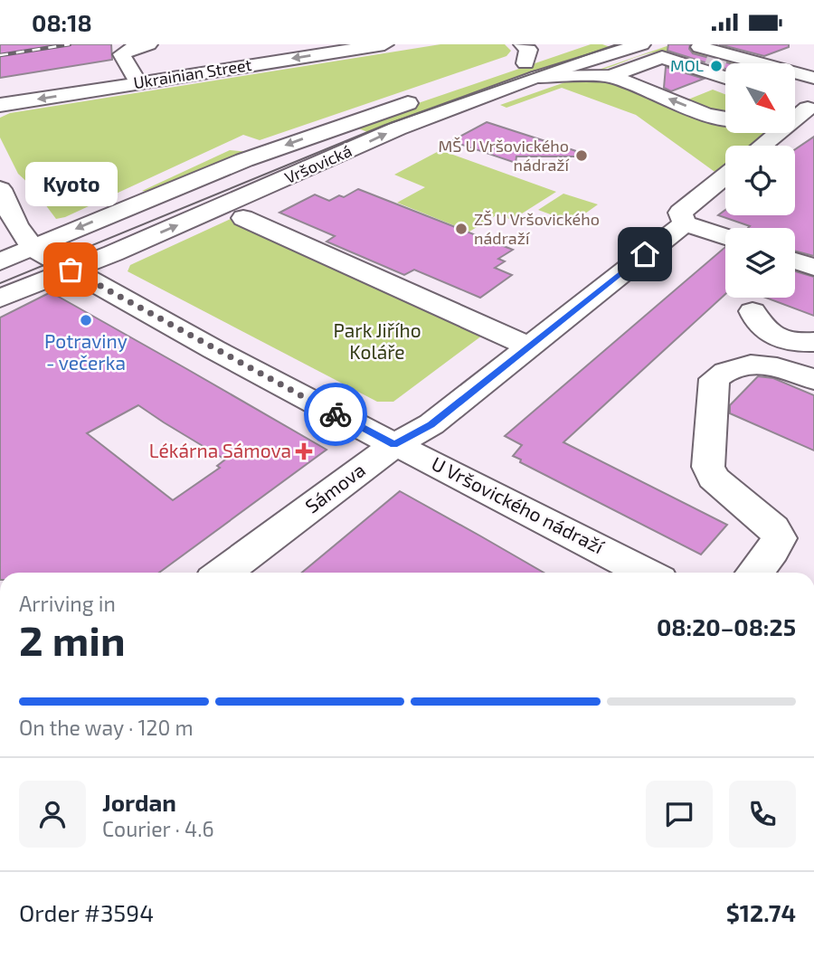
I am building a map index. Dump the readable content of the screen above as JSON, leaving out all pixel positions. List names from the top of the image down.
{
  "streets": {
    "street": [
      "Ukrainian Street",
      "Vršovická",
      "Sámova",
      "U Vršovického nádraží"
    ]
  },
  "crossings": [
    ["Vršovická", "U Vršovického nádraží"],
    ["Sámova", "U Vršovického nádraží"]
  ],
  "one_way": ["Ukrainian Street"],
  "parks": ["Park Jiřího Koláře"],
  "places": {
    "other": [
      "MOL",
      "MŠ U Vršovického nádraží",
      "ZŠ U Vršovického nádraží",
      "Kyoto",
      "Potraviny - večerka"
    ],
    "health": ["Lékárna Sámova"]
  },
  "north": "bottom right",
  "page": {
    "status": "08:18",
    "bubble": "Kyoto",
    "heading": ["2 min", "Arriving in", "08:20–08:25"],
    "panel": [
      "Jordan",
      "Courier · 4.6",
      "Order #3594",
      "$12.74"
    ],
    "bar": "On the way · 120 m"
  }
}
